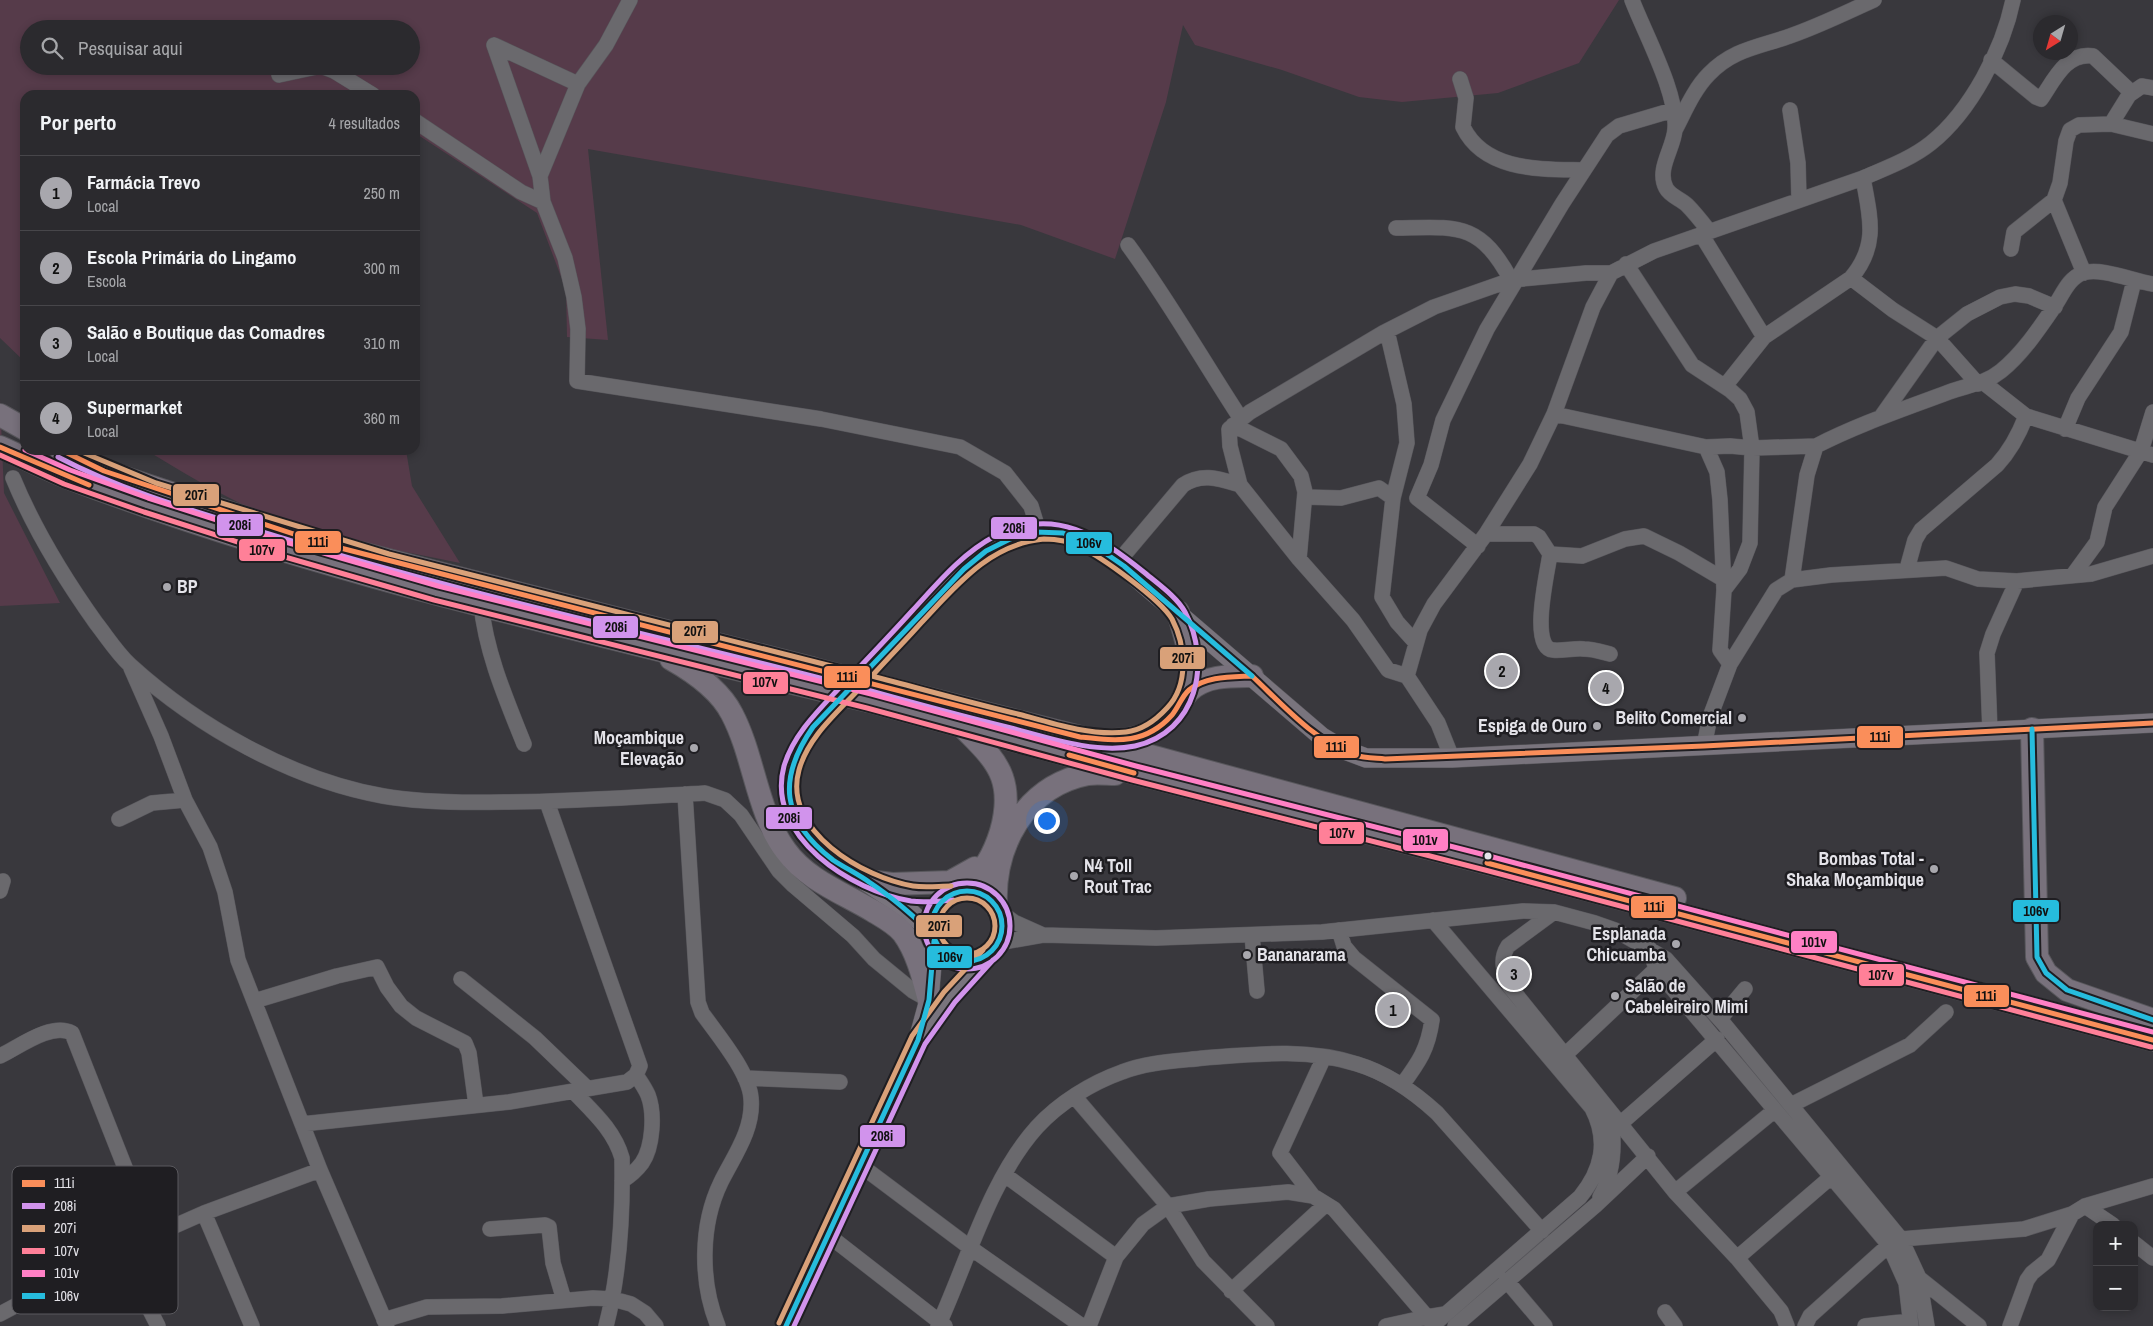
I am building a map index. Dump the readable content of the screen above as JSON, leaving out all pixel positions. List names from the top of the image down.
{
  "places": [
    "BP",
    "Belito Comercial",
    "Espiga de Ouro",
    "Moçambique Elevação",
    "Bombas Total - Shaka Moçambique",
    "N4 Toll Rout Trac",
    "Esplanada Chicuamba",
    "Bananarama",
    "Salão de Cabeleireiro Mimi"
  ],
  "lines": [
    "transit line 111i",
    "transit line 207i",
    "transit line 107v",
    "transit line 101v",
    "transit line 208i",
    "transit line 106v"
  ],
  "legend": [
    "111i",
    "208i",
    "207i",
    "107v",
    "101v",
    "106v"
  ],
  "north": "bottom left",
  "page": {
    "search": "Pesquisar aqui",
    "heading": ["Por perto", "4 resultados"],
    "list": [
      {
        "mark": "1",
        "name": "Farmácia Trevo",
        "note": "Local",
        "value": "250 m"
      },
      {
        "mark": "2",
        "name": "Escola Primária do Lingamo",
        "note": "Escola",
        "value": "300 m"
      },
      {
        "mark": "3",
        "name": "Salão e Boutique das Comadres",
        "note": "Local",
        "value": "310 m"
      },
      {
        "mark": "4",
        "name": "Supermarket",
        "note": "Local",
        "value": "360 m"
      }
    ],
    "pins": [
      "2",
      "4",
      "3",
      "1"
    ],
    "map_buttons": ["+", "−"]
  }
}
